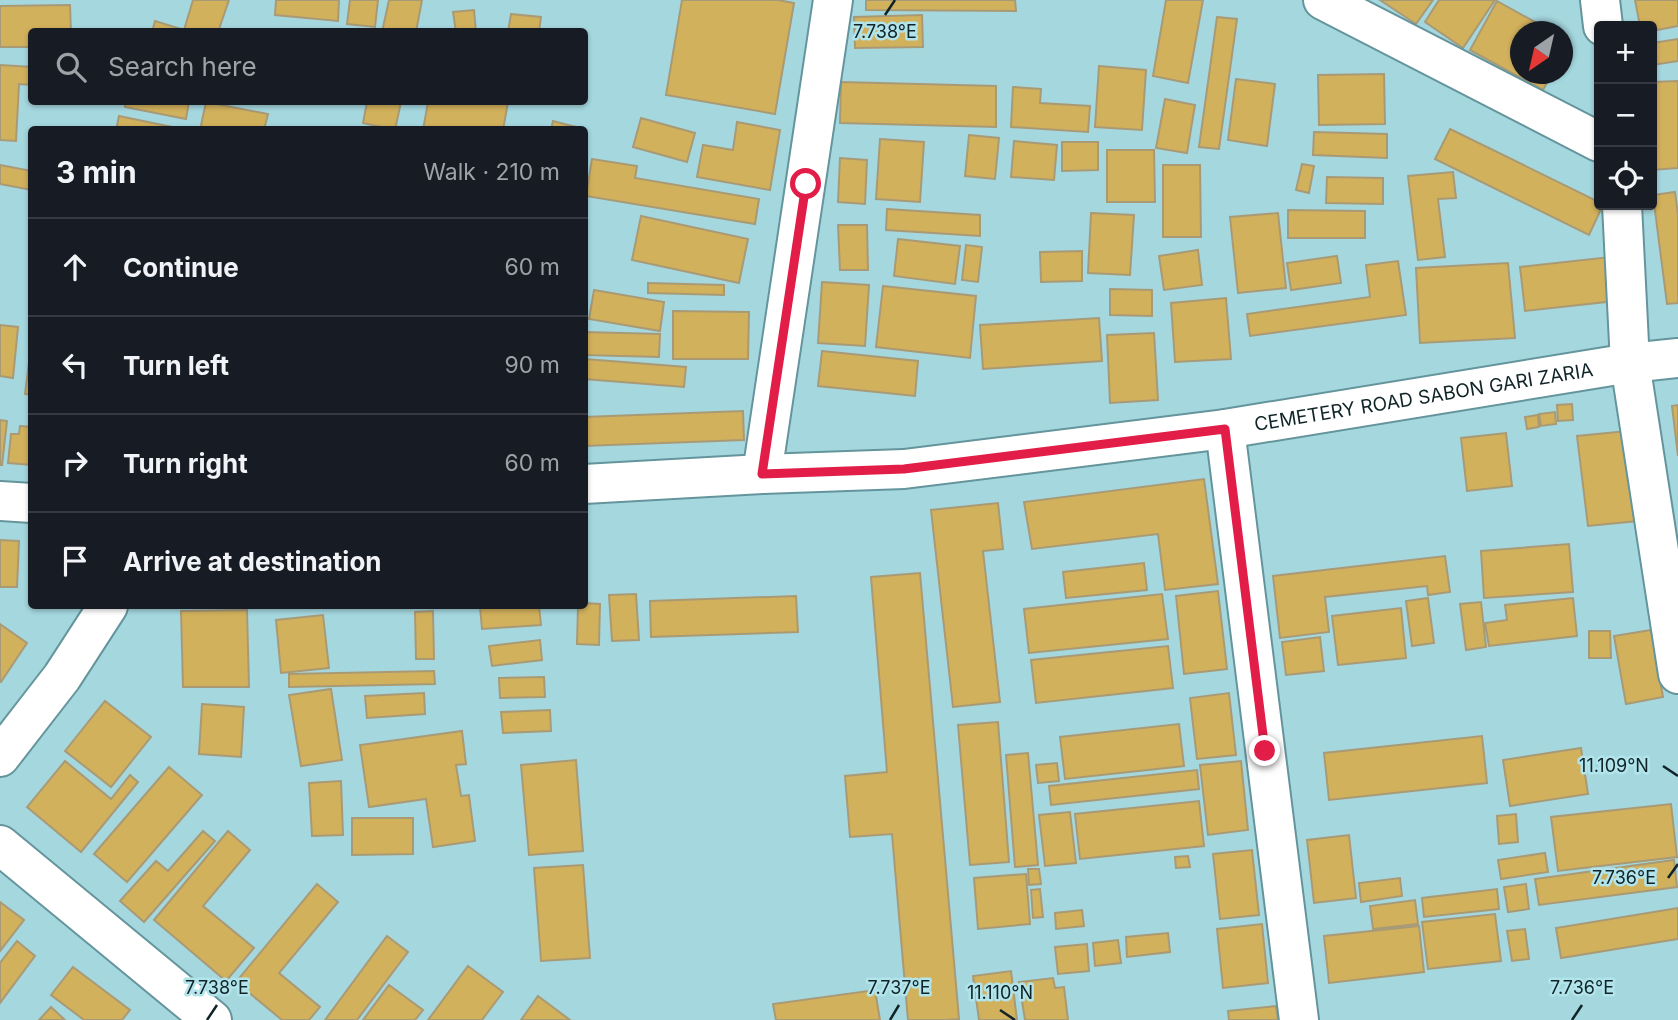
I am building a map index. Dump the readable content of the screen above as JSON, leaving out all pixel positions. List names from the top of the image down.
{
  "streets": {
    "street": ["CEMETERY ROAD SABON GARI ZARIA"]
  },
  "north": "bottom left",
  "page": {
    "map_buttons": ["+", "−"],
    "search": "Search here",
    "heading": ["3 min", "Walk · 210 m"],
    "list": [
      ["Continue", "60 m"],
      ["Turn left", "90 m"],
      ["Turn right", "60 m"],
      "Arrive at destination"
    ]
  },
  "coordinates": [
    "7.738°E",
    "11.109°N",
    "7.736°E",
    "7.737°E",
    "11.110°N"
  ]
}
